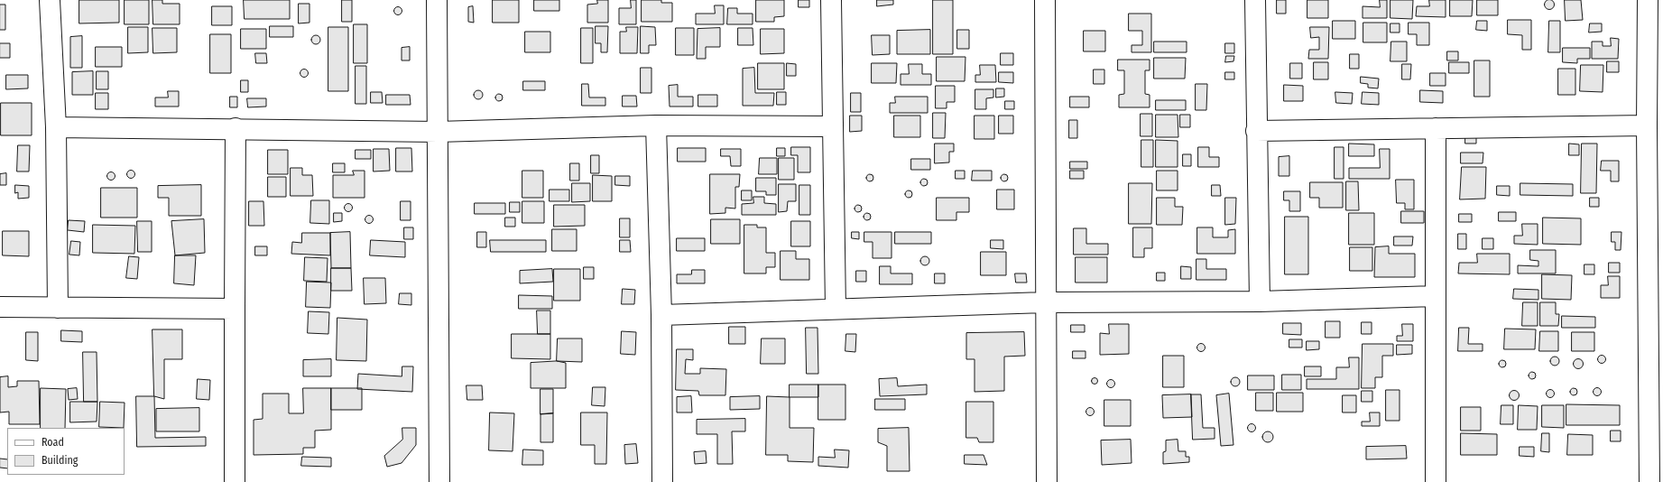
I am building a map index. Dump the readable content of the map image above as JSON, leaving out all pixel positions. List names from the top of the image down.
{
  "legend": ["Road", "Building"]
}
